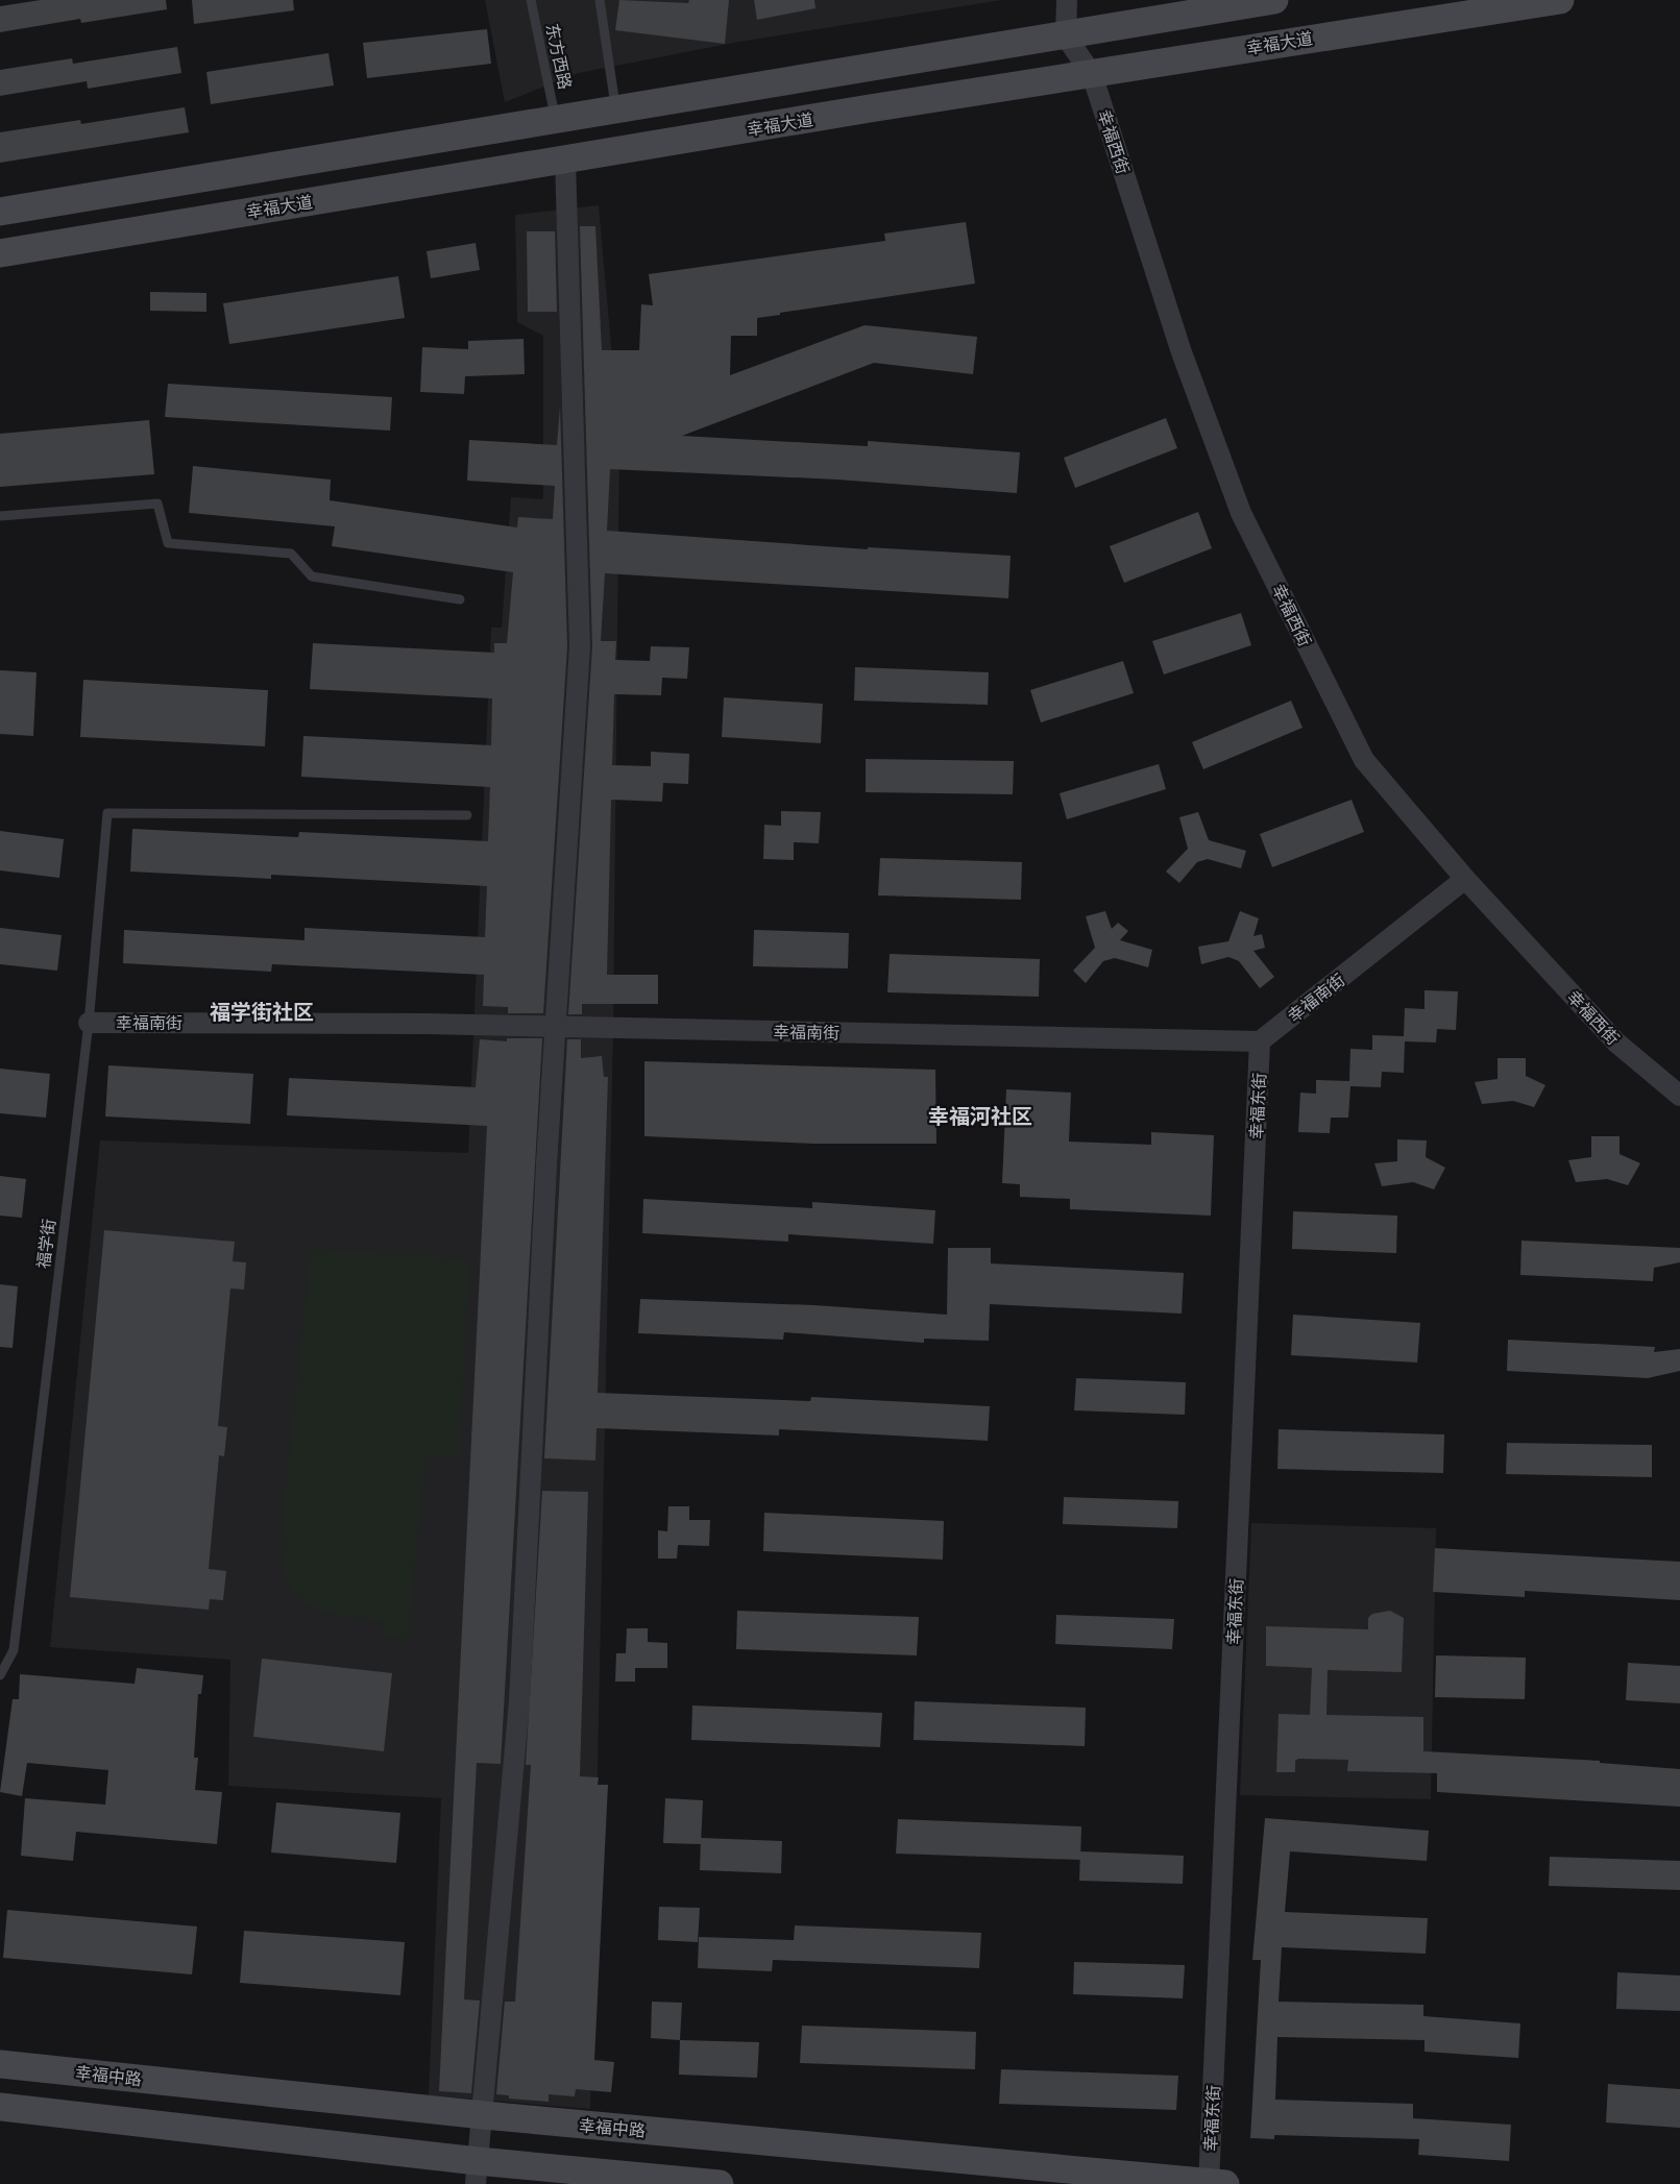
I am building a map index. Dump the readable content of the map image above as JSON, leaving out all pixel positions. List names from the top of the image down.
{
  "streets": {
    "main road": ["幸福大道", "幸福中路"],
    "street": ["幸福西街", "幸福南街", "幸福东街"],
    "lane": ["东方西路", "福学街"]
  },
  "crossings": [
    ["幸福大道", "幸福西街"],
    ["幸福西街", "幸福南街"],
    ["幸福南街", "幸福东街"],
    ["幸福南街", "福学街"],
    ["幸福东街", "幸福中路"]
  ],
  "districts": ["福学街社区", "幸福河社区"]
}
